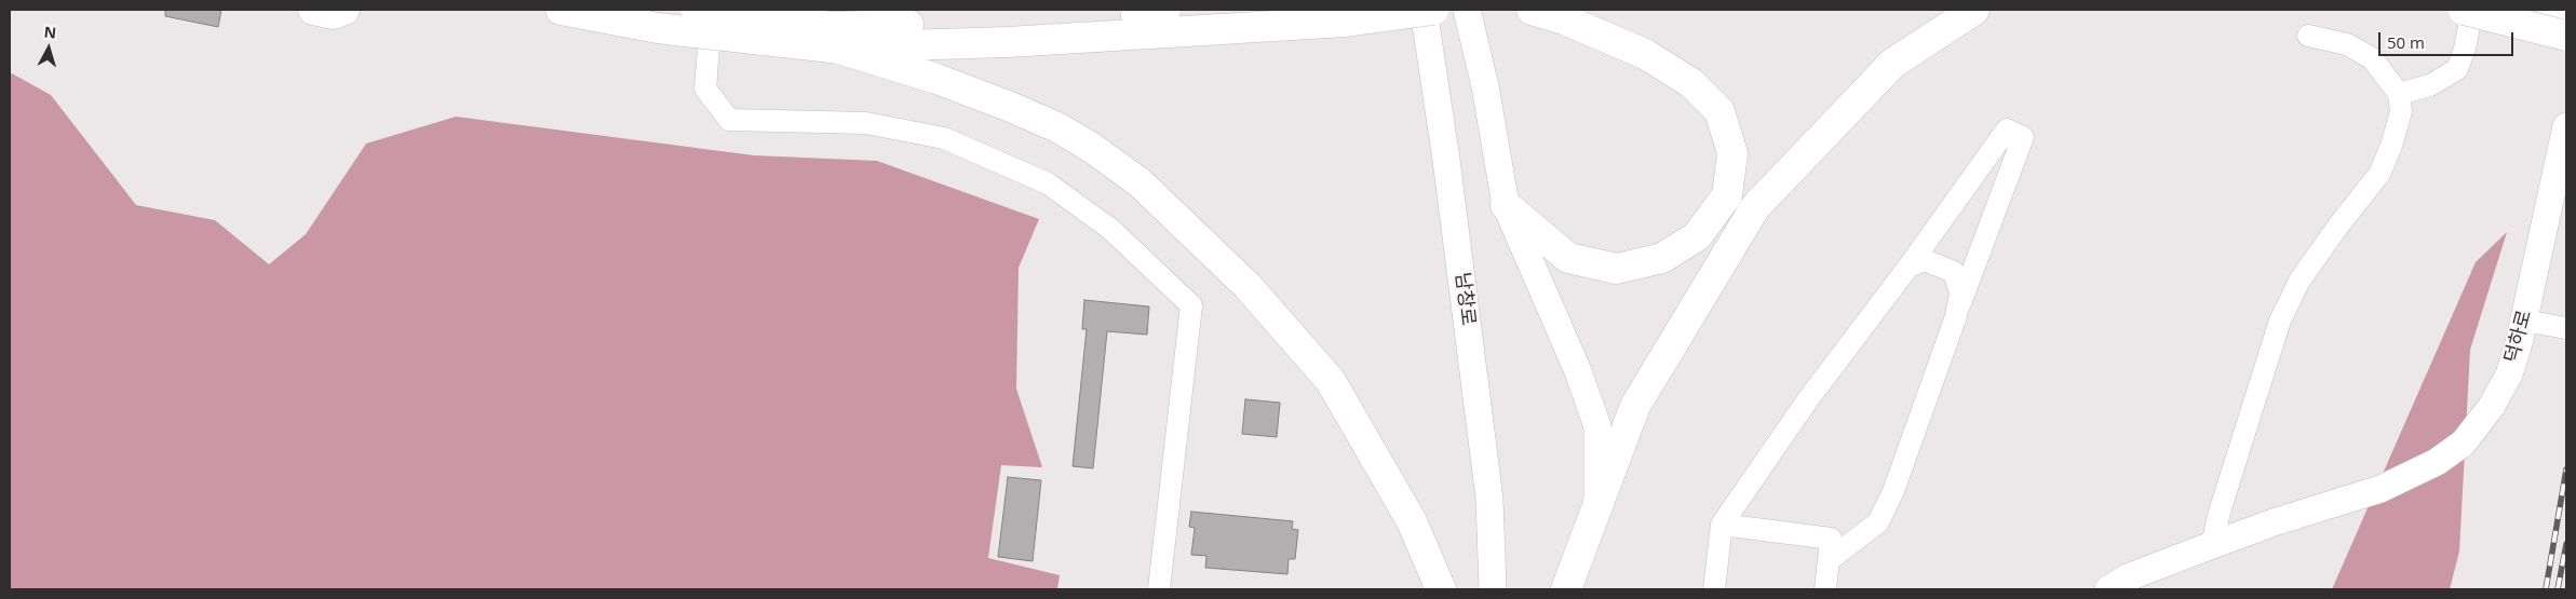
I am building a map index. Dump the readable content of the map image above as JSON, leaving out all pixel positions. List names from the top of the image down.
{
  "streets": {
    "main road": ["남창로", "덕하로"]
  },
  "scale_bar": "50 m",
  "north": "top"
}
